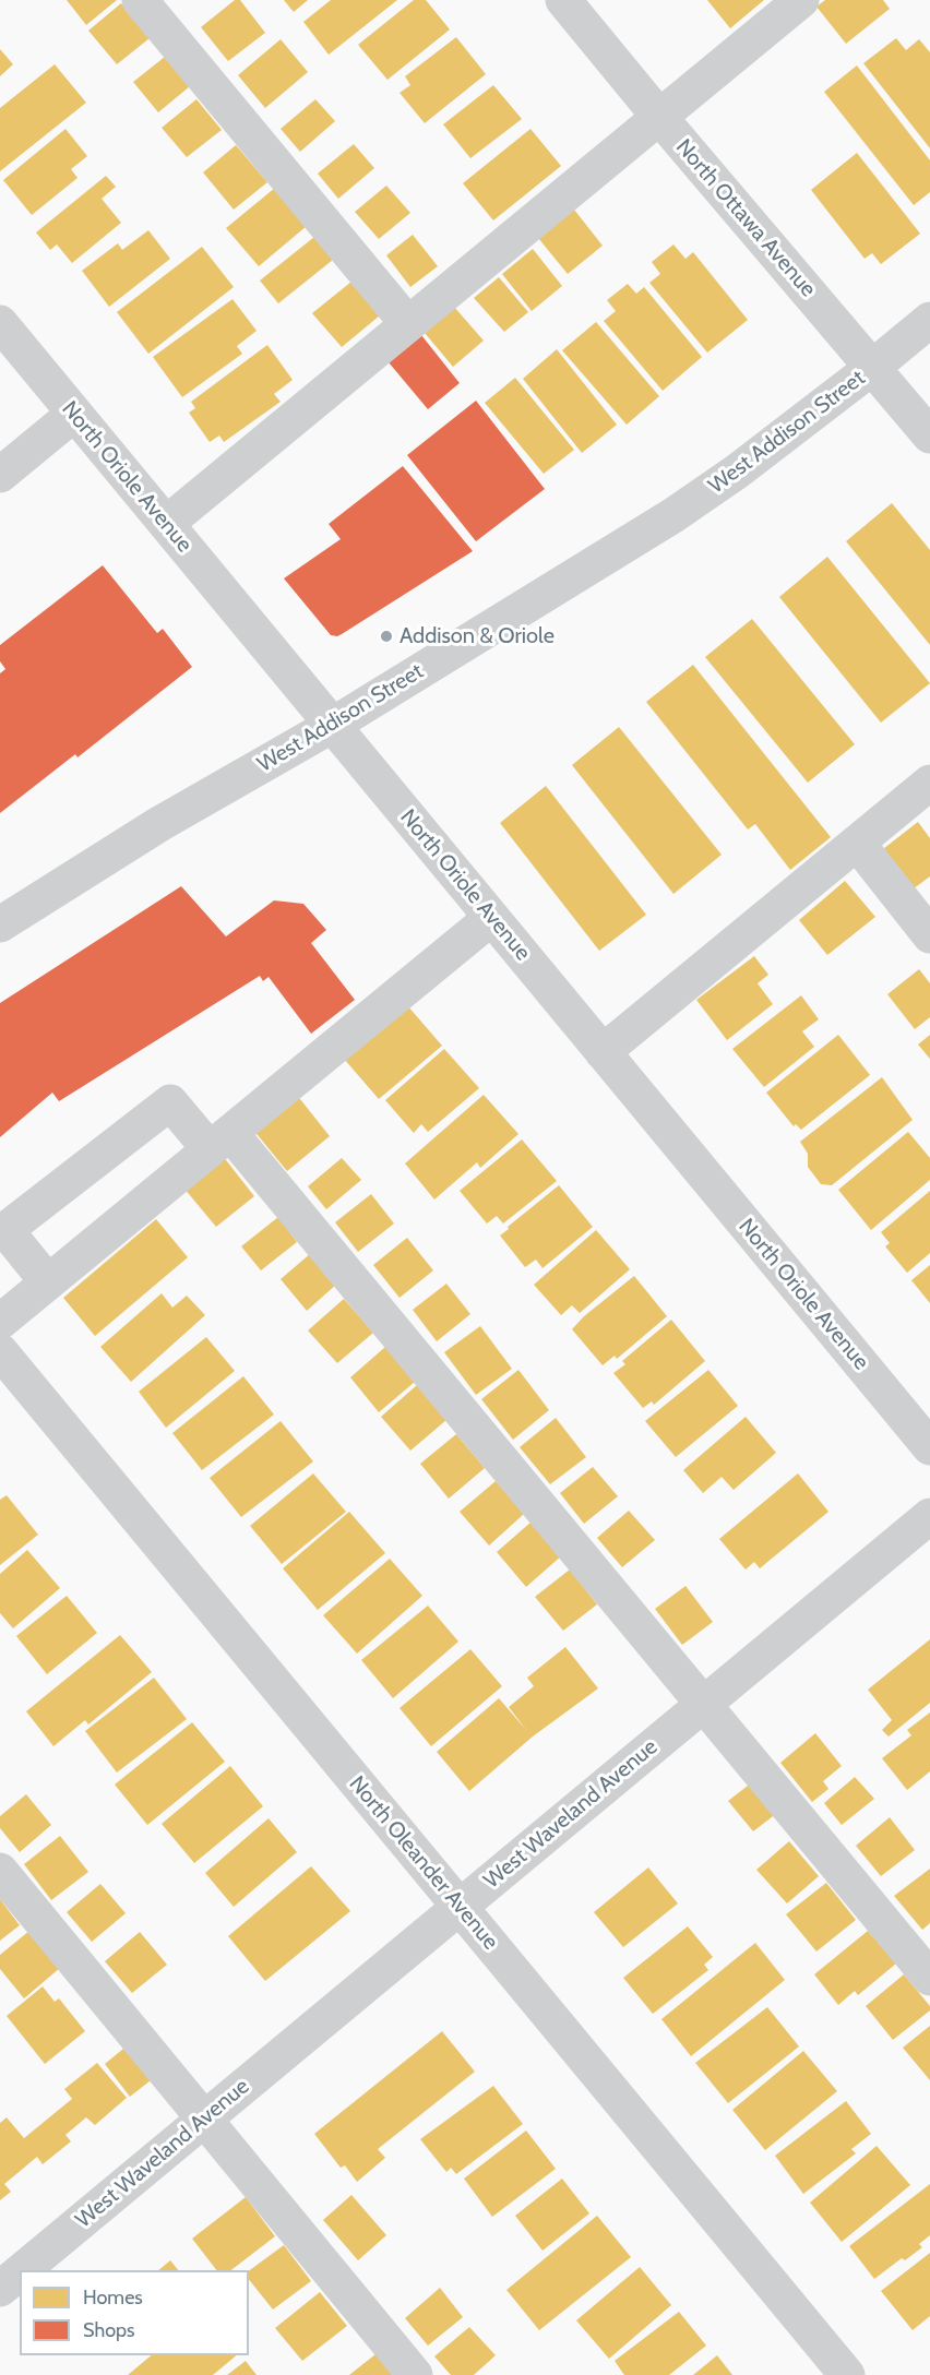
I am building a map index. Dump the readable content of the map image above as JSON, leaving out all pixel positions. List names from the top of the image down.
{
  "streets": {
    "street": [
      "North Ottawa Avenue",
      "West Addison Street",
      "North Oriole Avenue",
      "West Waveland Avenue",
      "North Oleander Avenue"
    ]
  },
  "crossings": [
    ["North Ottawa Avenue", "West Addison Street"],
    ["West Addison Street", "North Oriole Avenue"],
    ["West Waveland Avenue", "North Oleander Avenue"]
  ],
  "places": ["Addison & Oriole"],
  "legend": ["Homes", "Shops"]
}
